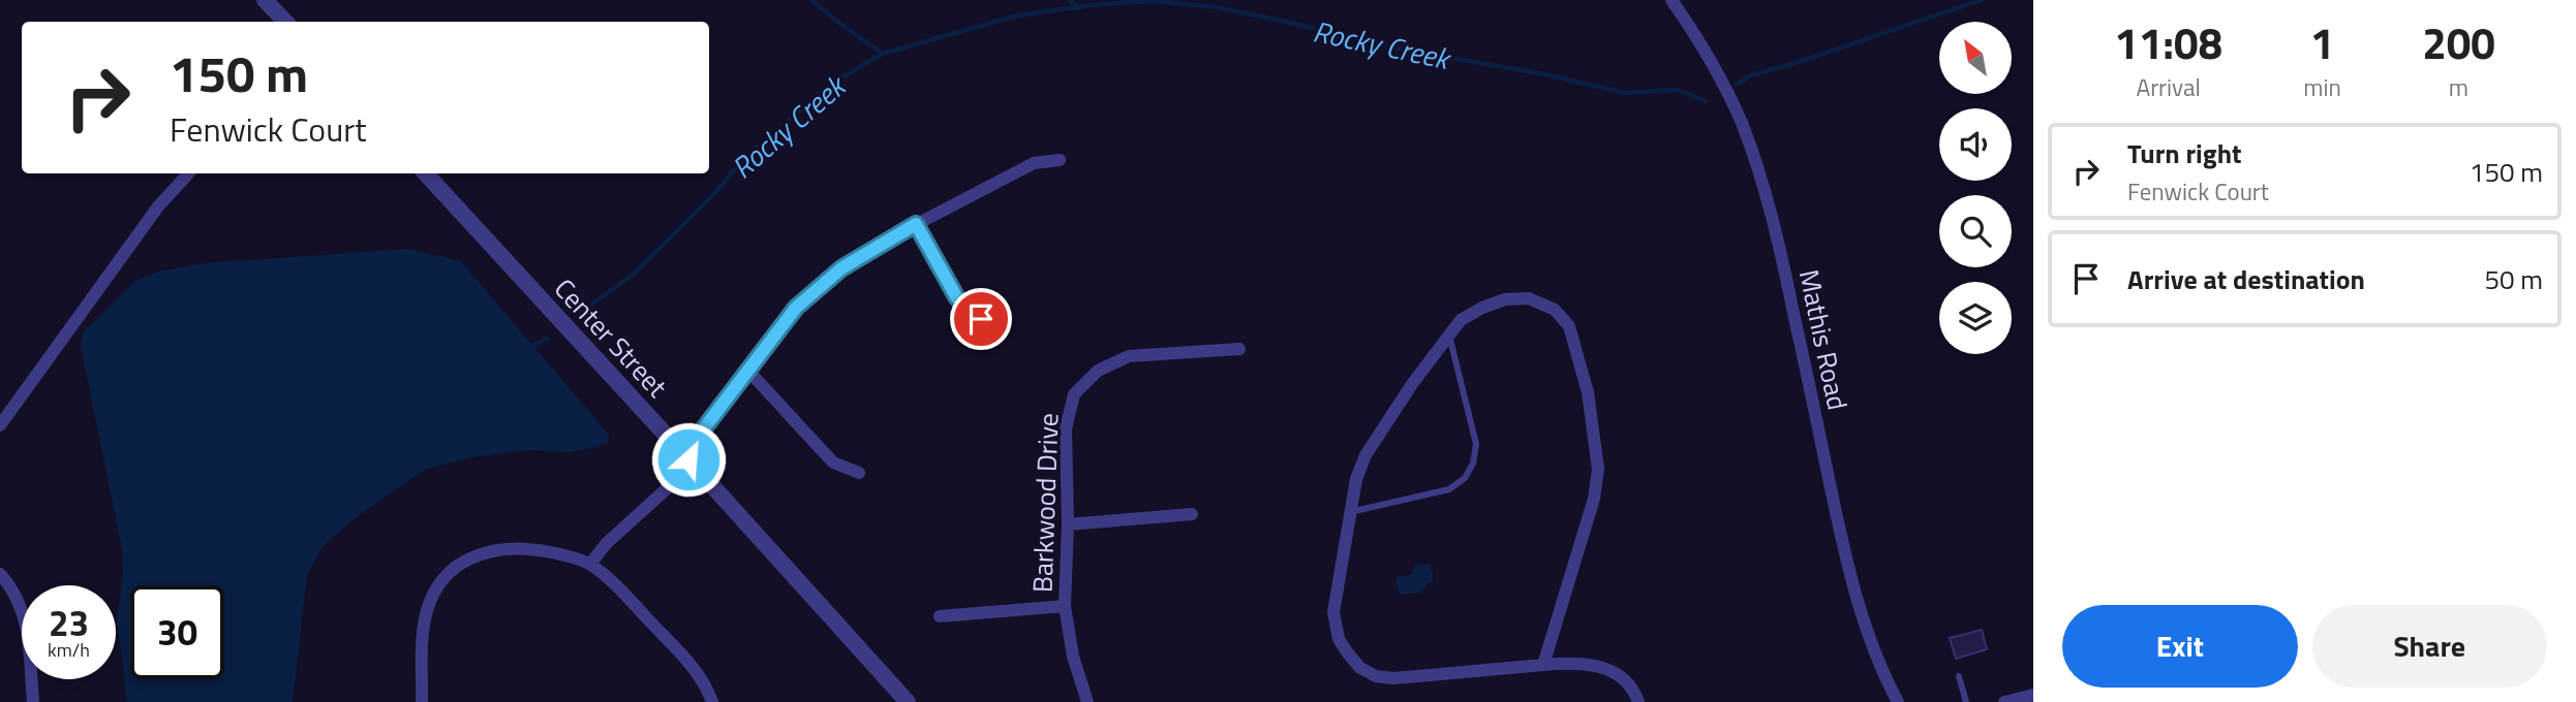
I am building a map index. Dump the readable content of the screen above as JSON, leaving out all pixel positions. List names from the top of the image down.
{
  "streets": {
    "street": ["Center Street", "Mathis Road", "Barkwood Drive"]
  },
  "water": ["Rocky Creek"],
  "north": "top left",
  "page": {
    "eta": [
      "11:08",
      "Arrival",
      "1",
      "min",
      "200",
      "m"
    ],
    "turn": ["150 m", "Fenwick Court"],
    "list": [
      {
        "name": "Turn right",
        "note": "Fenwick Court",
        "value": "150 m"
      },
      {
        "name": "Arrive at destination",
        "value": "50 m"
      }
    ],
    "speed": "23 km/h",
    "limit": "30",
    "buttons": ["Exit", "Share"]
  }
}
